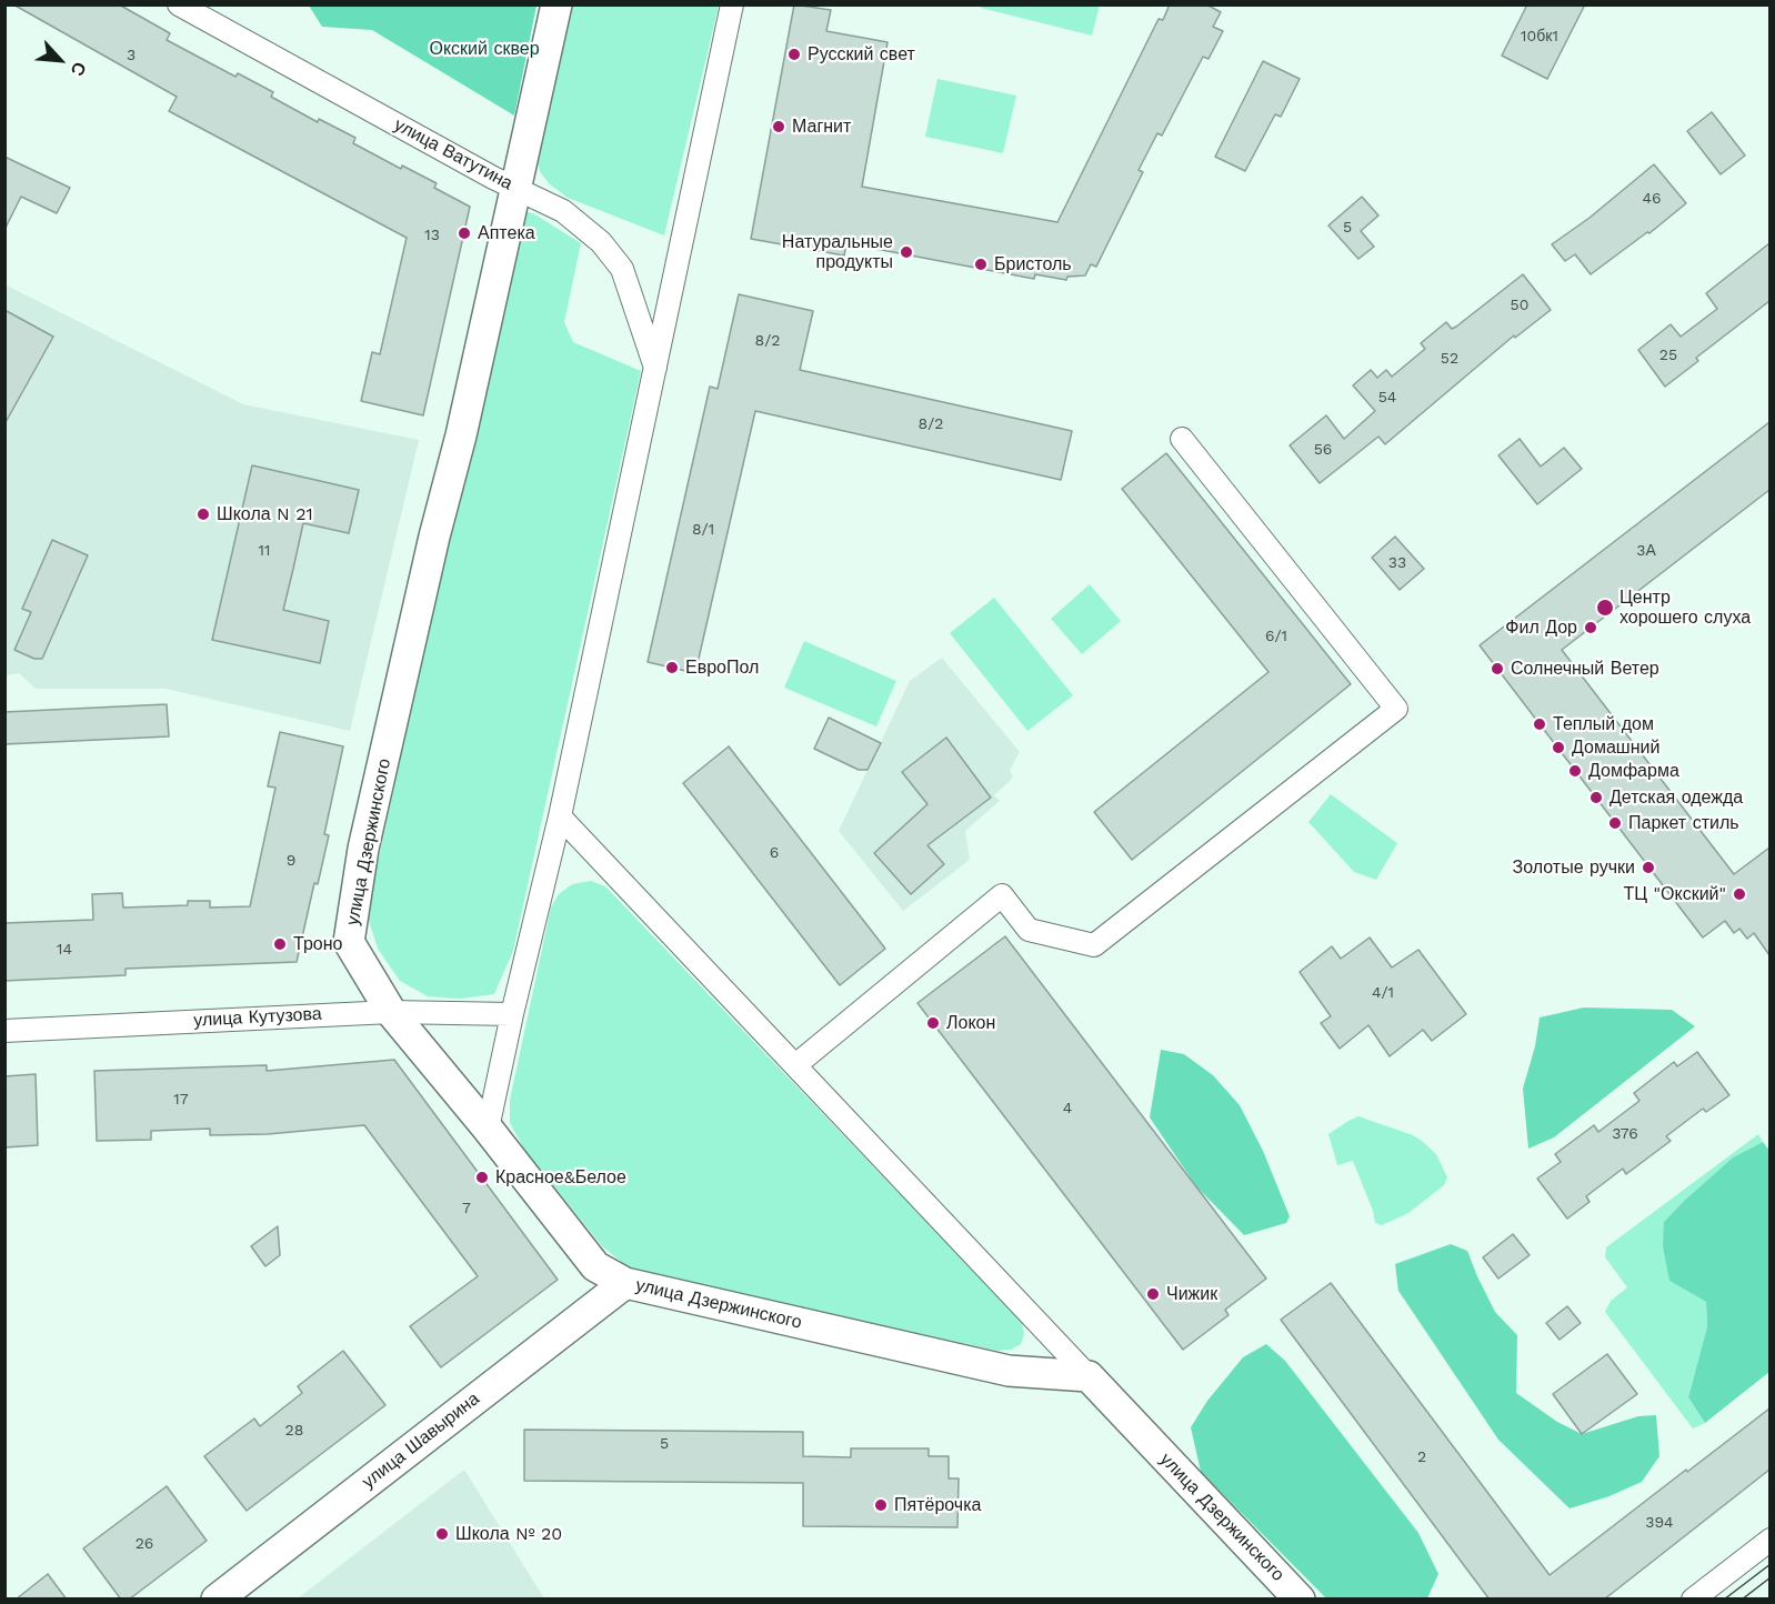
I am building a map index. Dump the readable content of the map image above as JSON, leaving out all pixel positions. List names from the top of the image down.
{
  "streets": {
    "street": [
      "улица Ватутина",
      "улица Дзержинского",
      "улица Кутузова",
      "улица Шавырина"
    ]
  },
  "crossings": [
    ["улица Ватутина", "улица Дзержинского"],
    ["улица Дзержинского", "улица Кутузова"],
    ["улица Дзержинского", "улица Шавырина"]
  ],
  "parks": ["Окский сквер"],
  "places": [
    "Русский свет",
    "Магнит",
    "Аптека",
    "Натуральные продукты",
    "Бристоль",
    "Школа N 21",
    "Центр хорошего слуха",
    "Фил Дор",
    "ЕвроПол",
    "Солнечный Ветер",
    "Теплый дом",
    "Домашний",
    "Домфарма",
    "Детская одежда",
    "Паркет стиль",
    "Золотые ручки",
    "ТЦ \"Окский\"",
    "Троно",
    "Локон",
    "Красное&Белое",
    "Чижик",
    "Пятёрочка",
    "Школа № 20"
  ],
  "house_numbers": [
    "10бк1",
    "3",
    "46",
    "5",
    "13",
    "50",
    "8/2",
    "25",
    "52",
    "54",
    "8/2",
    "56",
    "8/1",
    "11",
    "3А",
    "33",
    "6/1",
    "6",
    "9",
    "14",
    "4/1",
    "17",
    "4",
    "376",
    "7",
    "28",
    "5",
    "2",
    "394",
    "26"
  ],
  "north": "bottom right"
}
